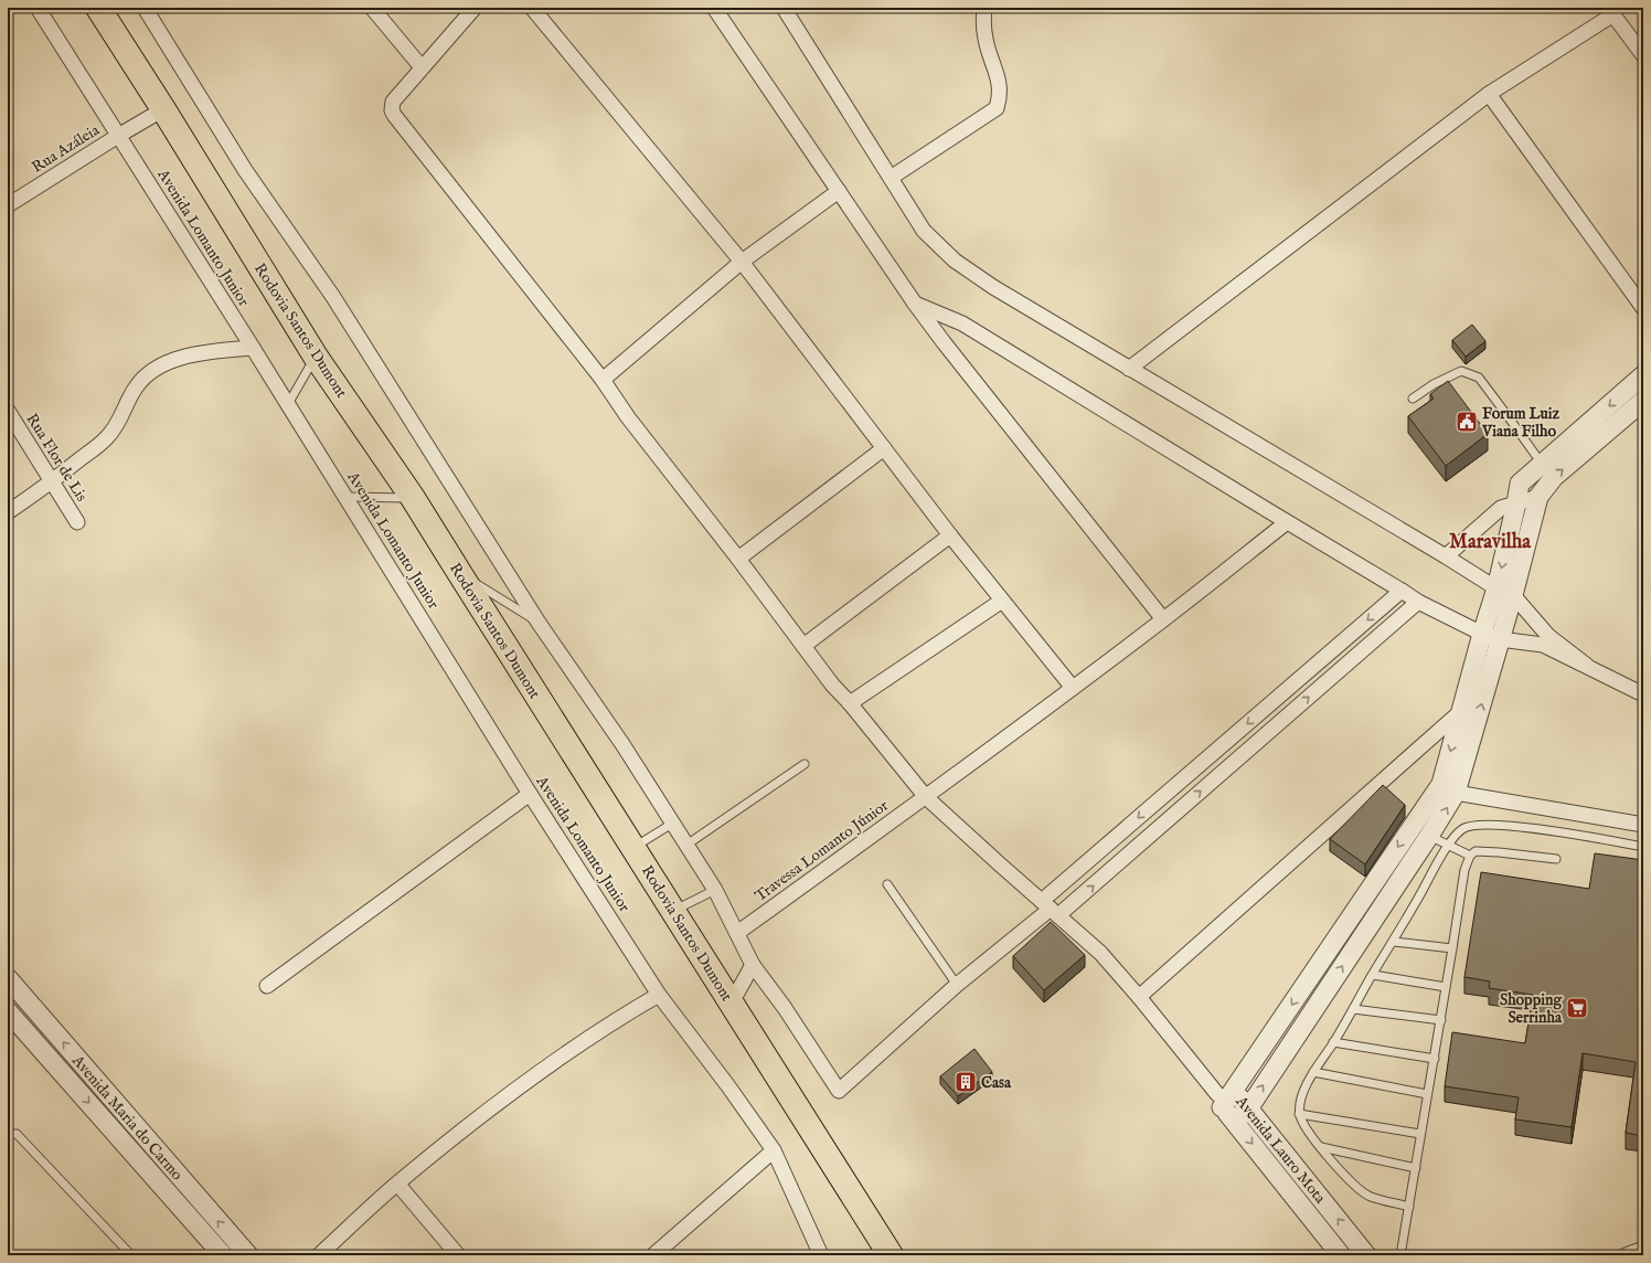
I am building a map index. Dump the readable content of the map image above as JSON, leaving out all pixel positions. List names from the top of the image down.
{
  "streets": {
    "highway": ["Rodovia Santos Dumont"],
    "street": [
      "Rua Azáleia",
      "Avenida Lomanto Junior",
      "Rua Flor de Lis",
      "Travessa Lomanto Júnior",
      "Avenida Maria do Carmo",
      "Avenida Lauro Mota"
    ]
  },
  "crossings": [
    ["Rua Azáleia", "Avenida Lomanto Junior"],
    ["Rua Azáleia", "Rodovia Santos Dumont"]
  ],
  "districts": ["Maravilha"],
  "places": {
    "public building": ["Forum Luiz Viana Filho"],
    "supermarket": ["Shopping Serrinha"],
    "building": ["Casa"]
  }
}
